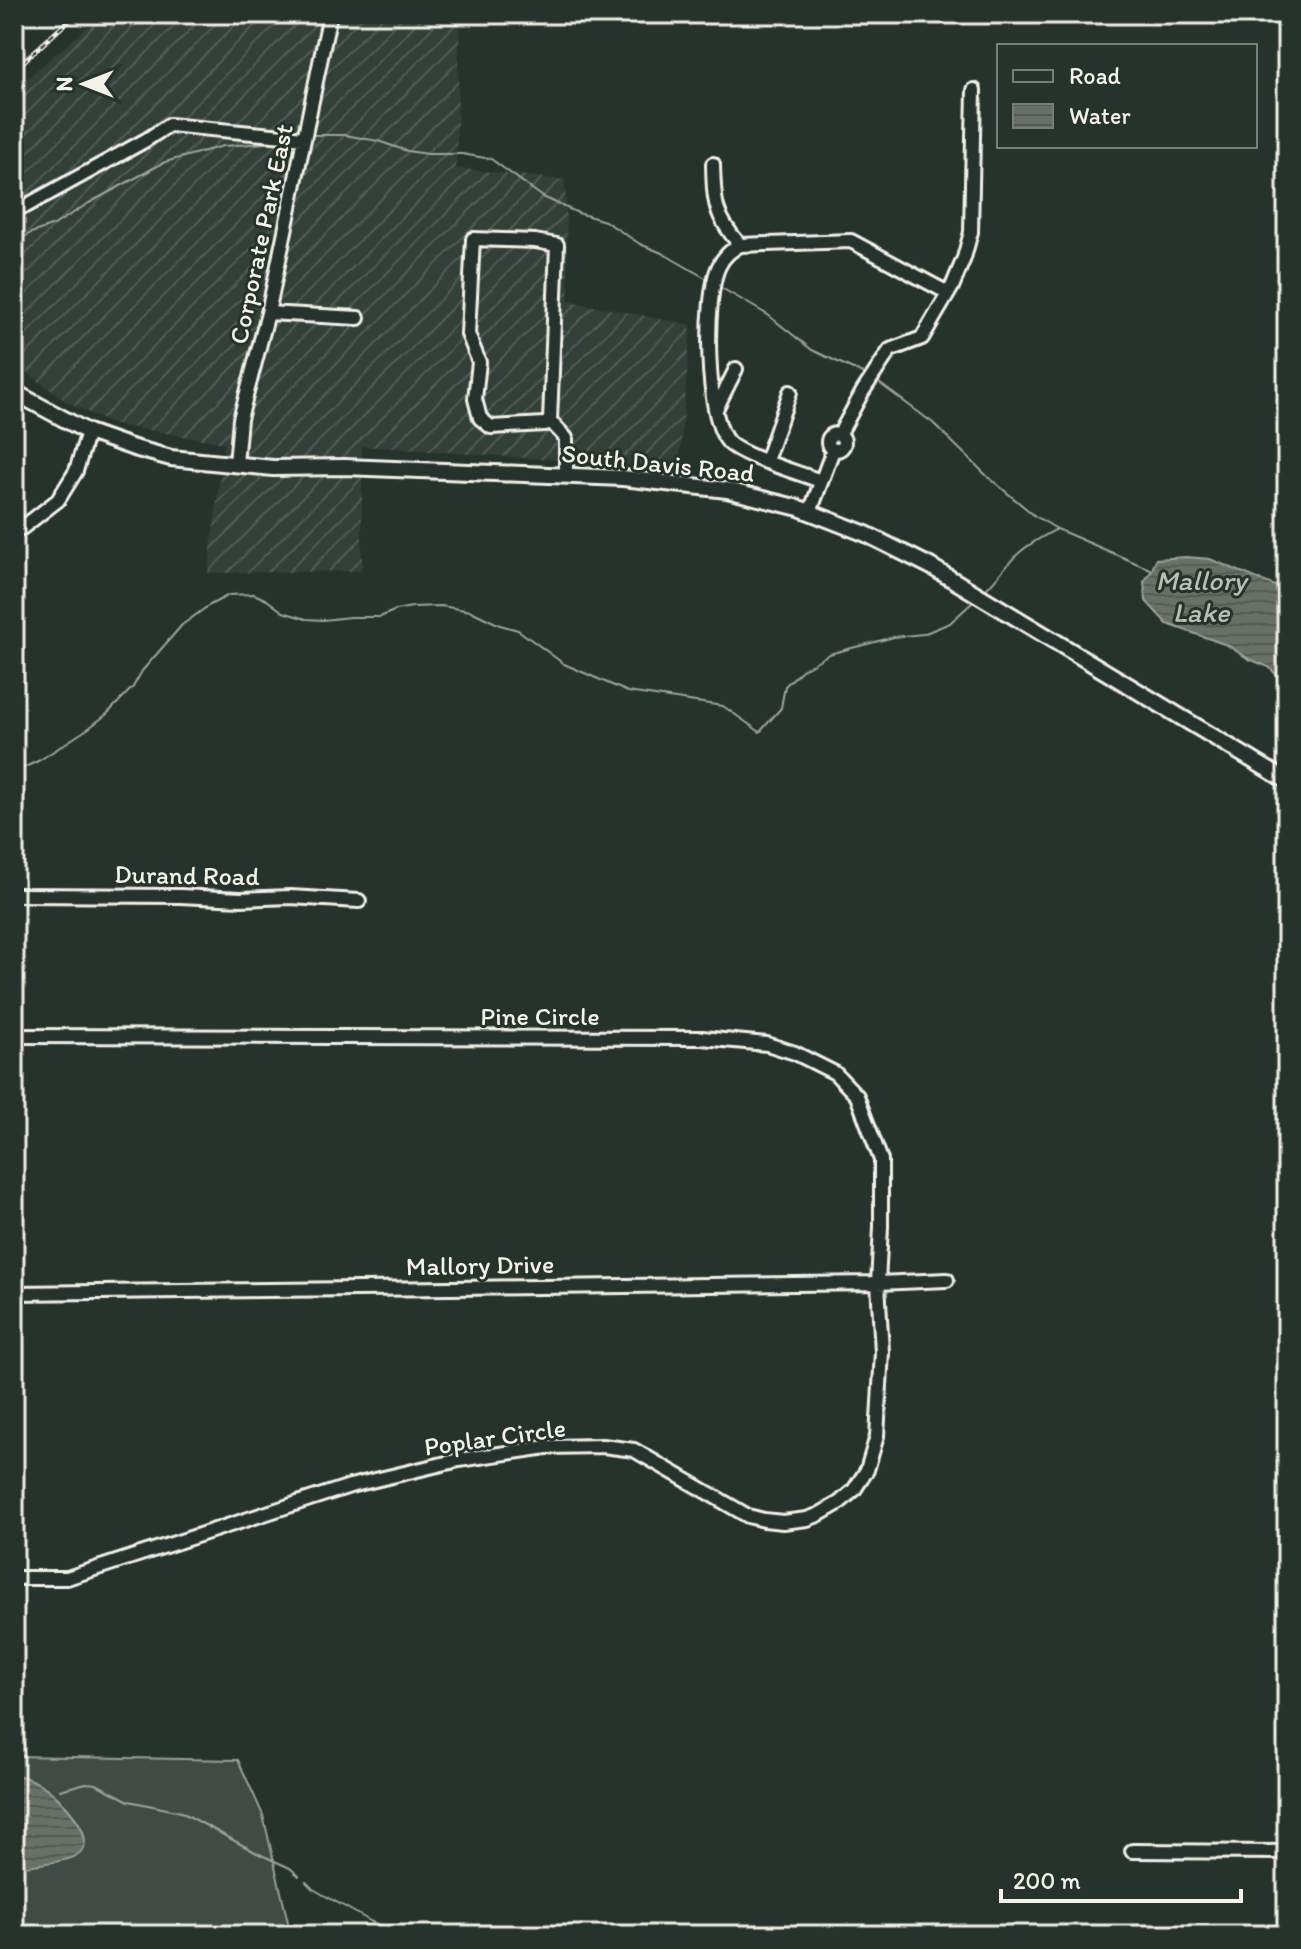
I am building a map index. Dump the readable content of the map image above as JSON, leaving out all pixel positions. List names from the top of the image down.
{
  "streets": {
    "main road": ["South Davis Road"],
    "street": [
      "Corporate Park East",
      "Durand Road",
      "Pine Circle",
      "Mallory Drive",
      "Poplar Circle"
    ]
  },
  "crossings": [
    ["Corporate Park East", "South Davis Road"],
    ["Pine Circle", "Mallory Drive"],
    ["Pine Circle", "Poplar Circle"],
    ["Mallory Drive", "Poplar Circle"]
  ],
  "water": ["Mallory Lake"],
  "legend": ["Road", "Water"],
  "scale_bar": "200 m",
  "north": "left"
}
